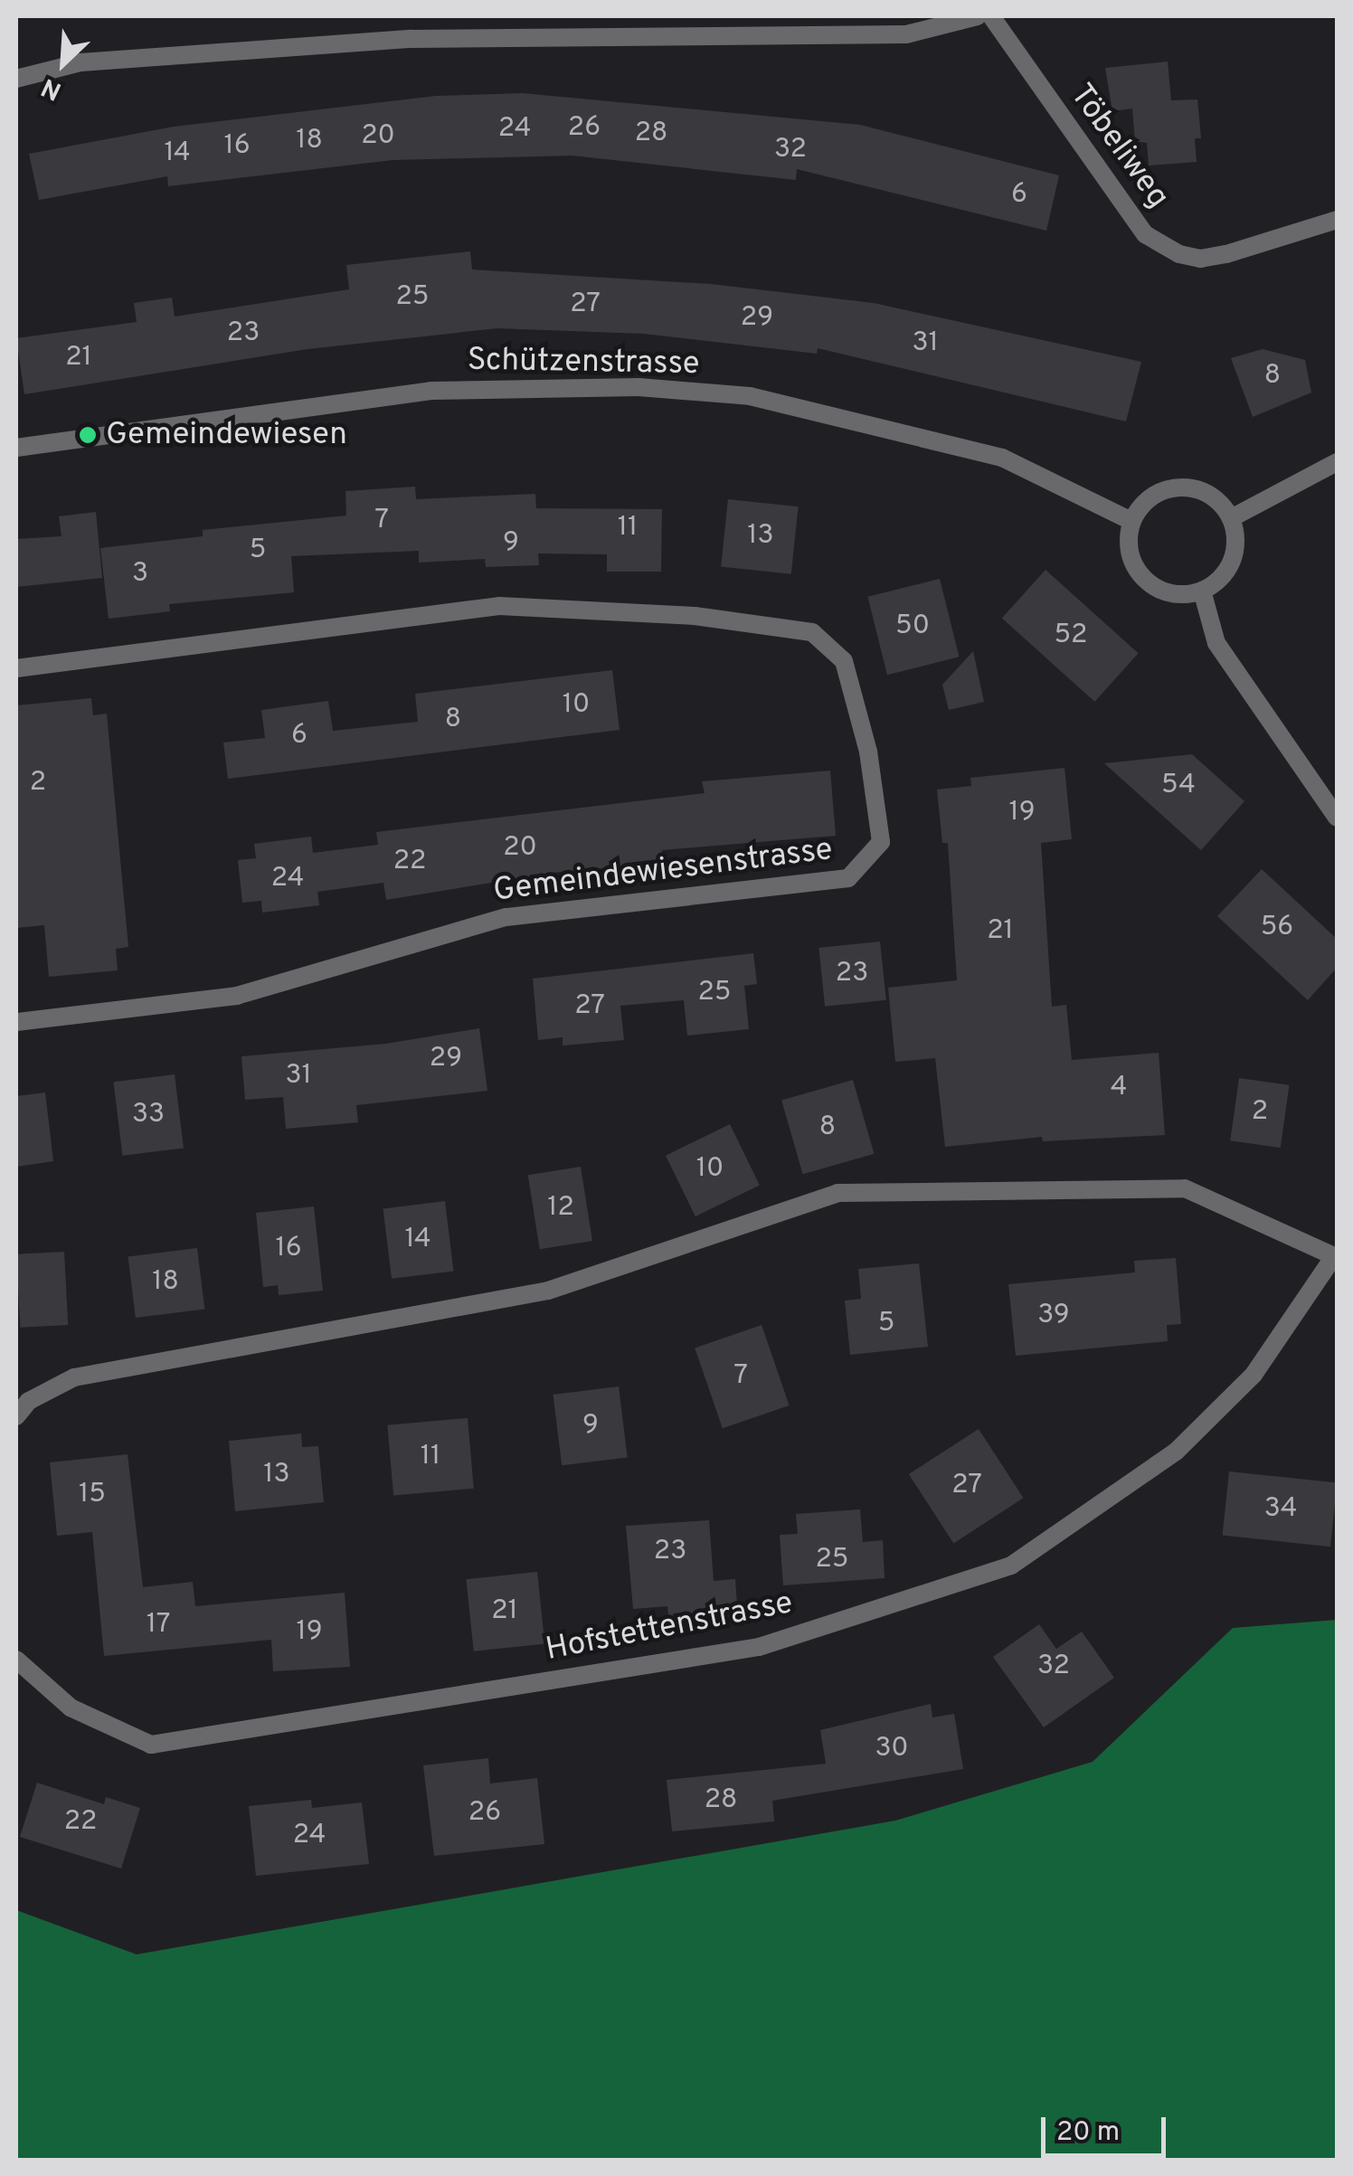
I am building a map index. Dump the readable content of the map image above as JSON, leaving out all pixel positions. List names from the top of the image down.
{
  "streets": {
    "street": [
      "Töbeliweg",
      "Schützenstrasse",
      "Gemeindewiesenstrasse",
      "Hofstettenstrasse"
    ]
  },
  "places": ["Gemeindewiesen"],
  "house_numbers": [
    "26",
    "24",
    "28",
    "20",
    "18",
    "16",
    "32",
    "14",
    "6",
    "25",
    "27",
    "29",
    "23",
    "31",
    "21",
    "8",
    "7",
    "11",
    "13",
    "9",
    "5",
    "3",
    "50",
    "52",
    "10",
    "8",
    "6",
    "2",
    "54",
    "19",
    "20",
    "22",
    "24",
    "56",
    "21",
    "23",
    "25",
    "27",
    "29",
    "31",
    "4",
    "2",
    "33",
    "8",
    "10",
    "12",
    "14",
    "16",
    "18",
    "39",
    "5",
    "7",
    "9",
    "11",
    "13",
    "27",
    "15",
    "34",
    "23",
    "25",
    "21",
    "17",
    "19",
    "32",
    "30",
    "28",
    "26",
    "22",
    "24"
  ],
  "scale_bar": "20 m",
  "north": "bottom left"
}
